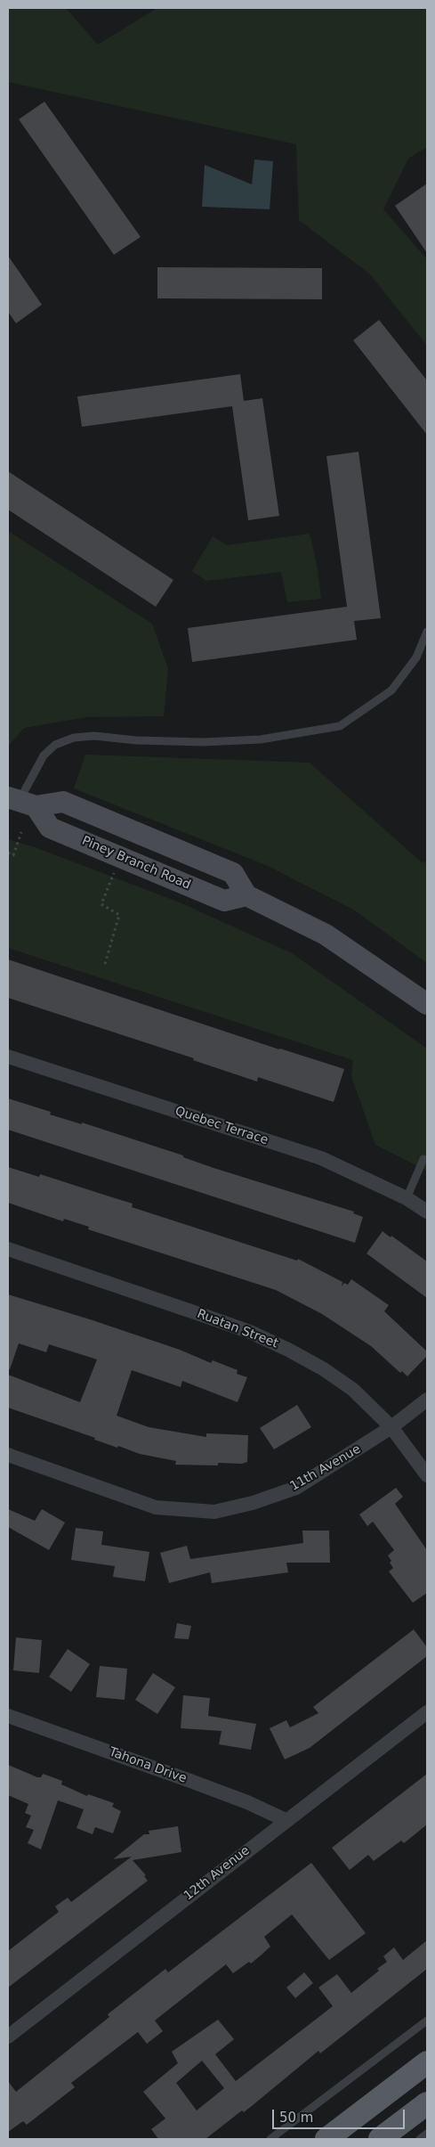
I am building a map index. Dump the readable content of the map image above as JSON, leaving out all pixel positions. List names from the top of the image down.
{
  "streets": {
    "main road": ["Piney Branch Road"],
    "street": [
      "Quebec Terrace",
      "Ruatan Street",
      "11th Avenue",
      "Tahona Drive",
      "12th Avenue"
    ]
  },
  "crossings": [
    ["Ruatan Street", "11th Avenue"],
    ["Tahona Drive", "12th Avenue"]
  ],
  "scale_bar": "50 m"
}
